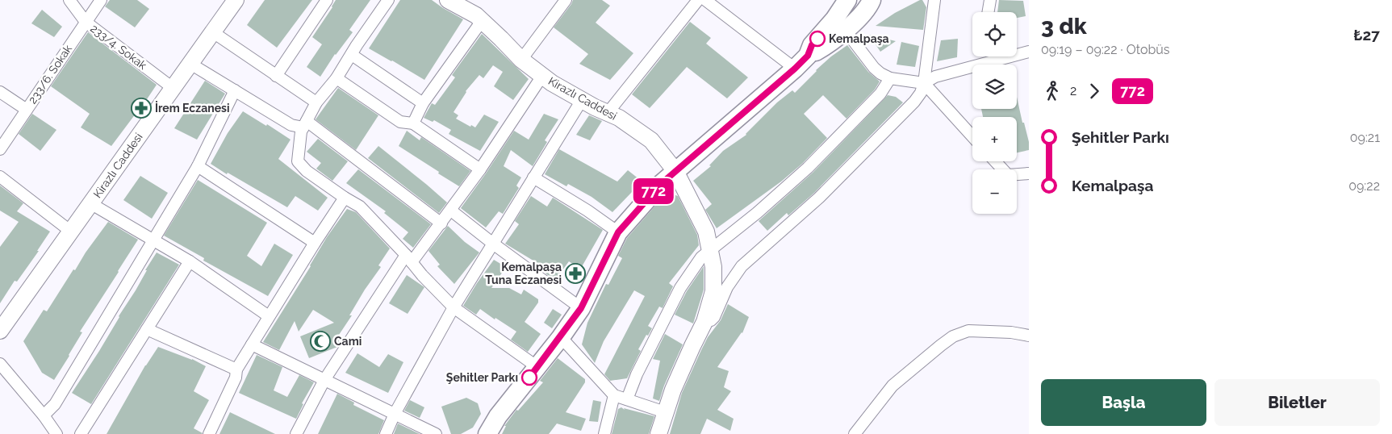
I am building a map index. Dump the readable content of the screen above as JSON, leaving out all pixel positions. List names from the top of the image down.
{
  "streets": {
    "main road": ["Kirazlı Caddesi"],
    "street": ["233/4. Sokak", "233/6. Sokak"]
  },
  "crossings": [
    ["233/4. Sokak", "233/6. Sokak"],
    ["233/4. Sokak", "Kirazlı Caddesi"]
  ],
  "places": {
    "other": ["Kemalpaşa", "Şehitler Parkı"],
    "pharmacy": ["İrem Eczanesi", "Kemalpaşa Tuna Eczanesi"],
    "mosque": ["Cami"]
  },
  "lines": ["bus line 772"],
  "page": {
    "on_map": "772",
    "heading": ["3 dk", "09:19 – 09:22 · Otobüs", "₺27"],
    "map_buttons": ["+", "−"],
    "legs": ["2", "772"],
    "list": [
      {
        "name": "Şehitler Parkı",
        "value": "09:21"
      },
      {
        "name": "Kemalpaşa",
        "value": "09:22"
      }
    ],
    "buttons": ["Başla", "Biletler"]
  }
}
